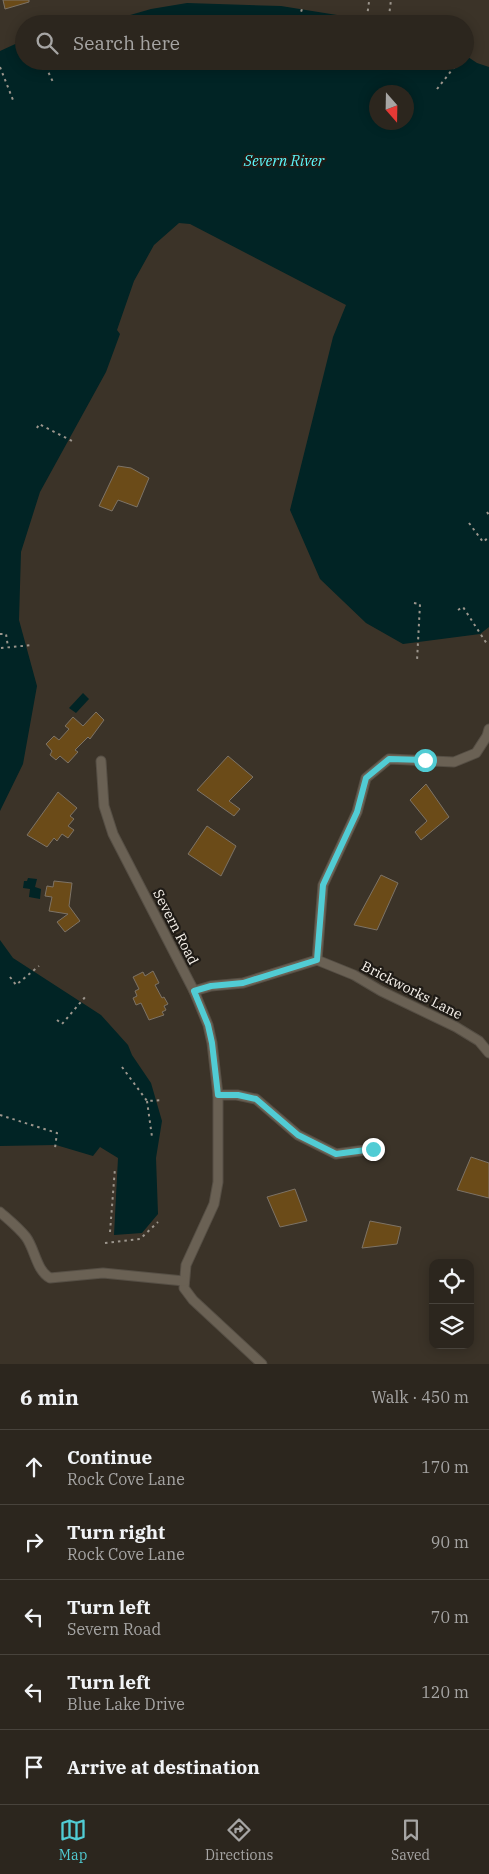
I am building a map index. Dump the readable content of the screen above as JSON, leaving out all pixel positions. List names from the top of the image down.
{
  "streets": {
    "street": ["Severn Road", "Brickworks Lane"]
  },
  "water": ["Severn River"],
  "north": "bottom",
  "page": {
    "search": "Search here",
    "heading": ["6 min", "Walk · 450 m"],
    "list": [
      ["Continue", "Rock Cove Lane", "170 m"],
      ["Turn right", "Rock Cove Lane", "90 m"],
      ["Turn left", "Severn Road", "70 m"],
      ["Turn left", "Blue Lake Drive", "120 m"],
      "Arrive at destination"
    ],
    "nav": ["Map", "Directions", "Saved"]
  }
}
